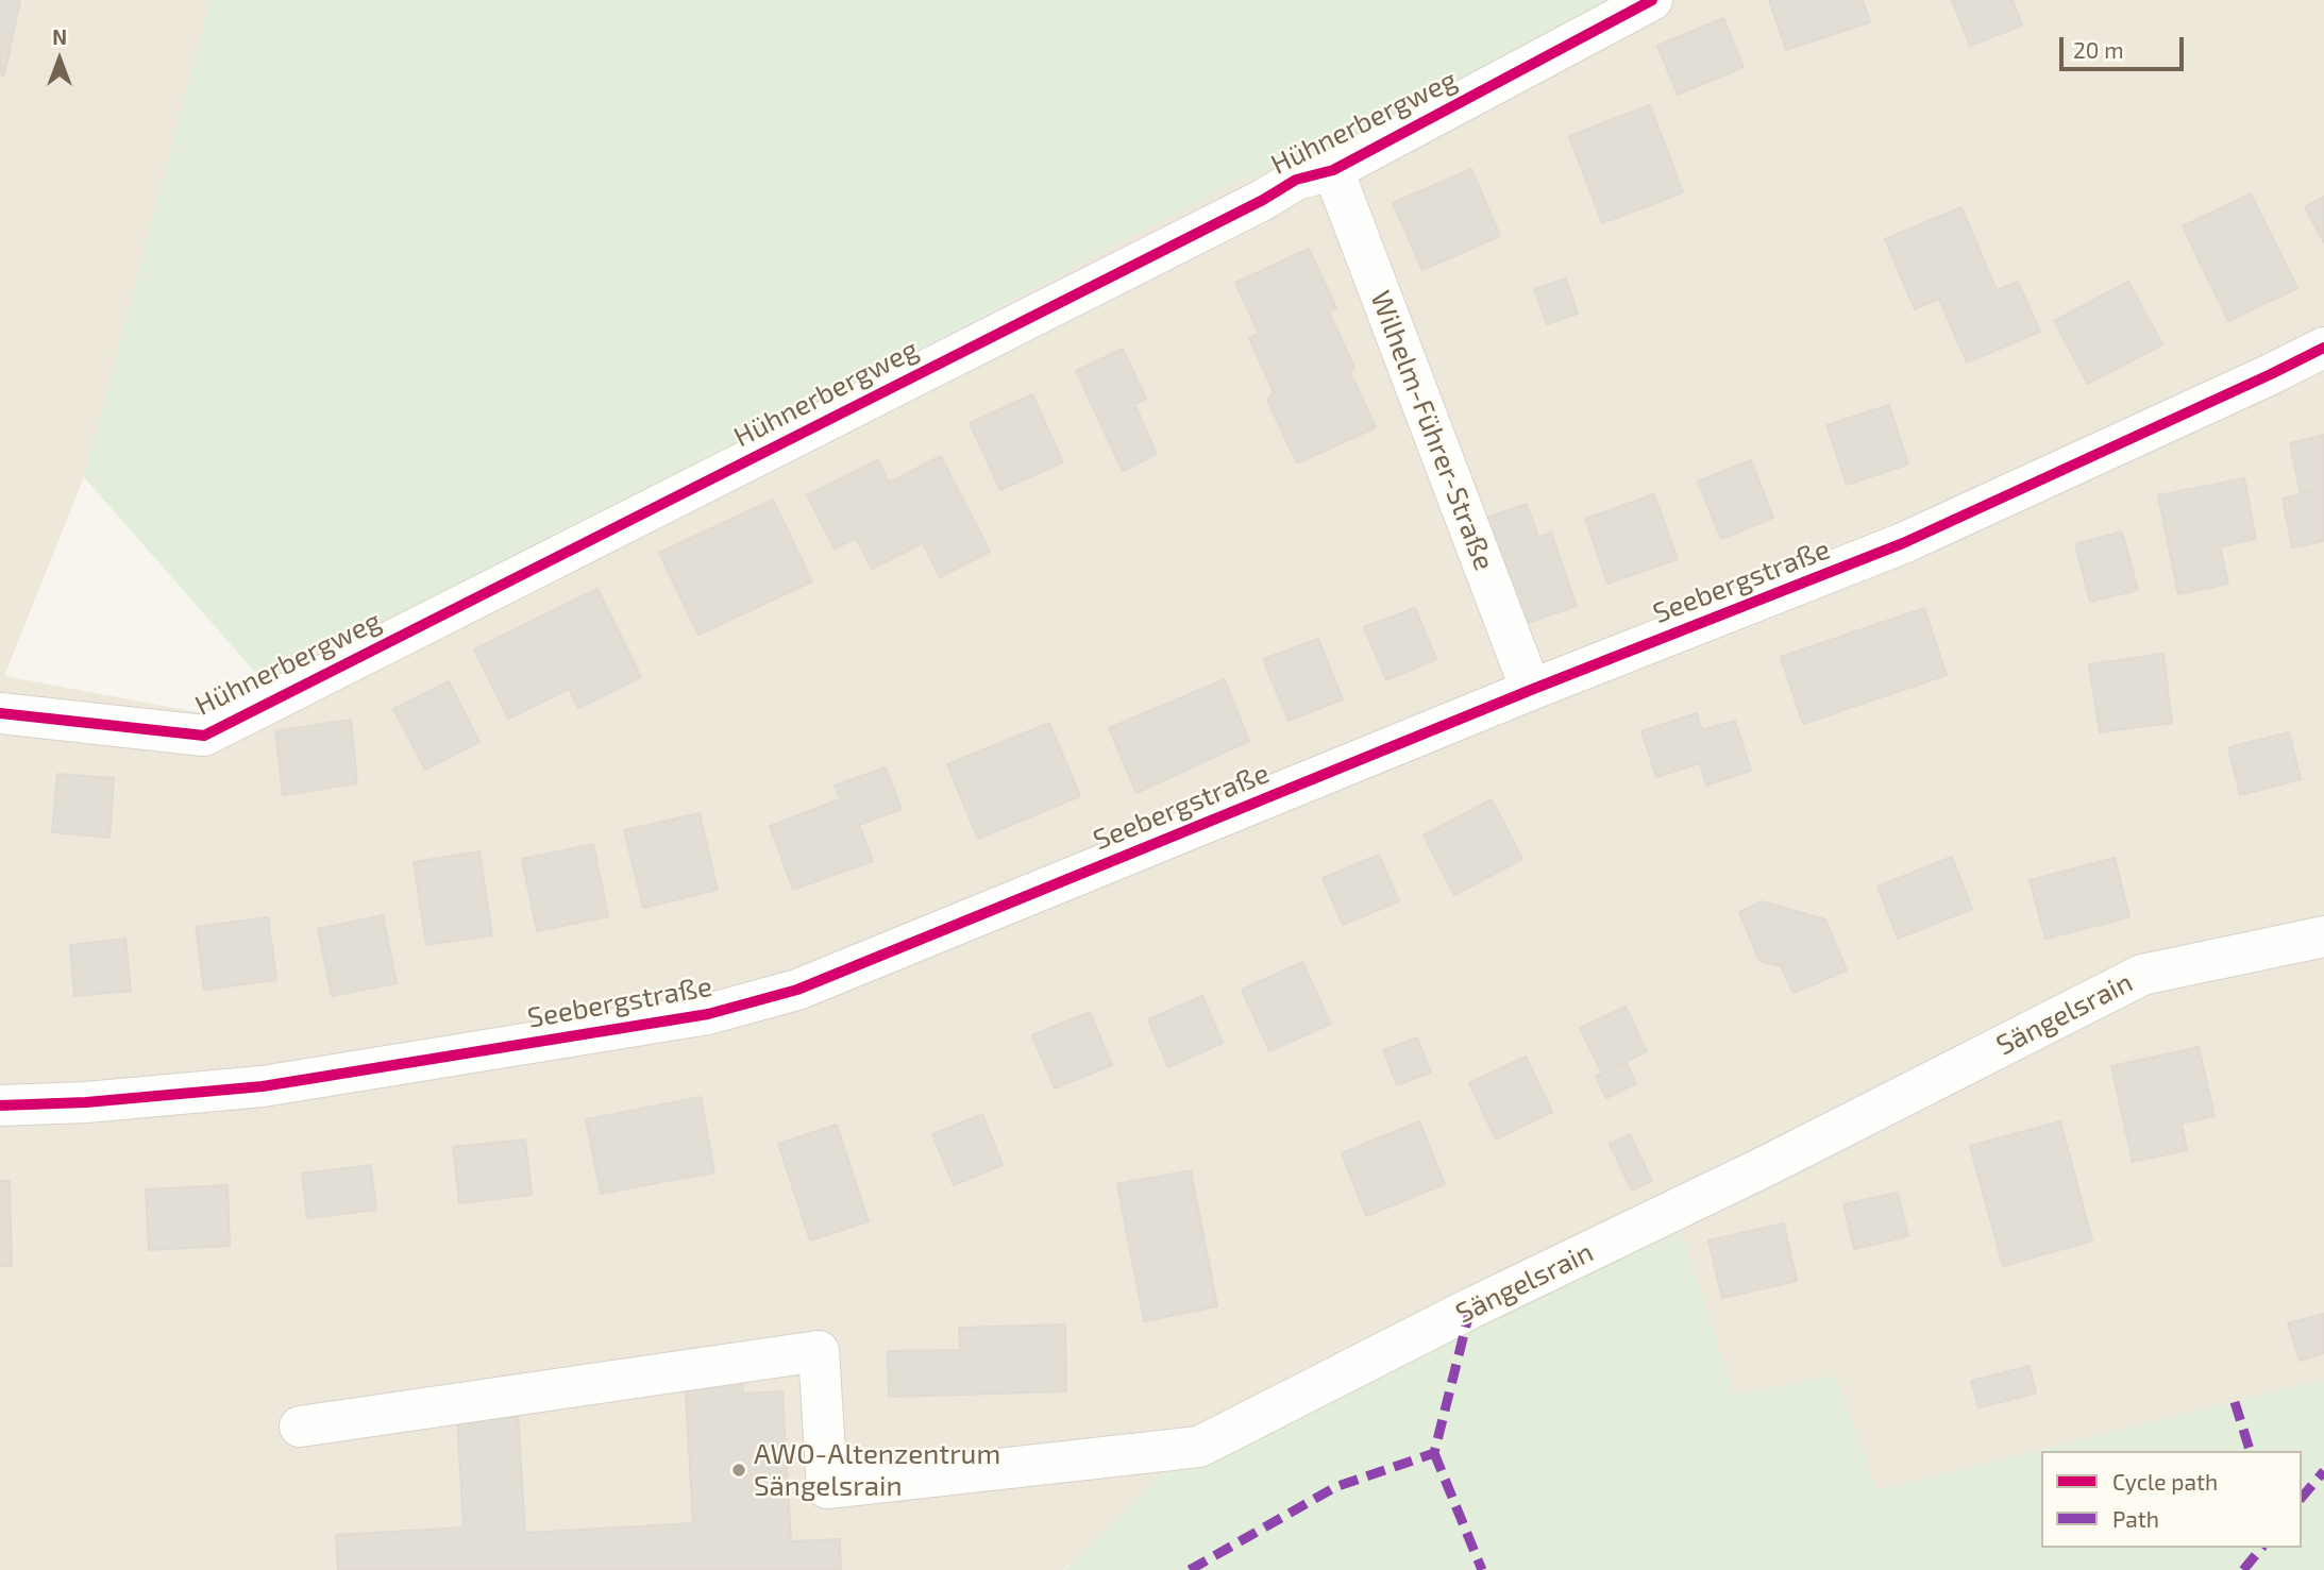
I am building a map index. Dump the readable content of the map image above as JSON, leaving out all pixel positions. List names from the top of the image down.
{
  "streets": {
    "street": [
      "Hühnerbergweg",
      "Wilhelm-Führer-Straße",
      "Seebergstraße",
      "Sängelsrain"
    ]
  },
  "crossings": [
    ["Hühnerbergweg", "Wilhelm-Führer-Straße"],
    ["Wilhelm-Führer-Straße", "Seebergstraße"]
  ],
  "places": ["AWO-Altenzentrum Sängelsrain"],
  "legend": ["Cycle path", "Path"],
  "scale_bar": "20 m",
  "north": "top"
}
